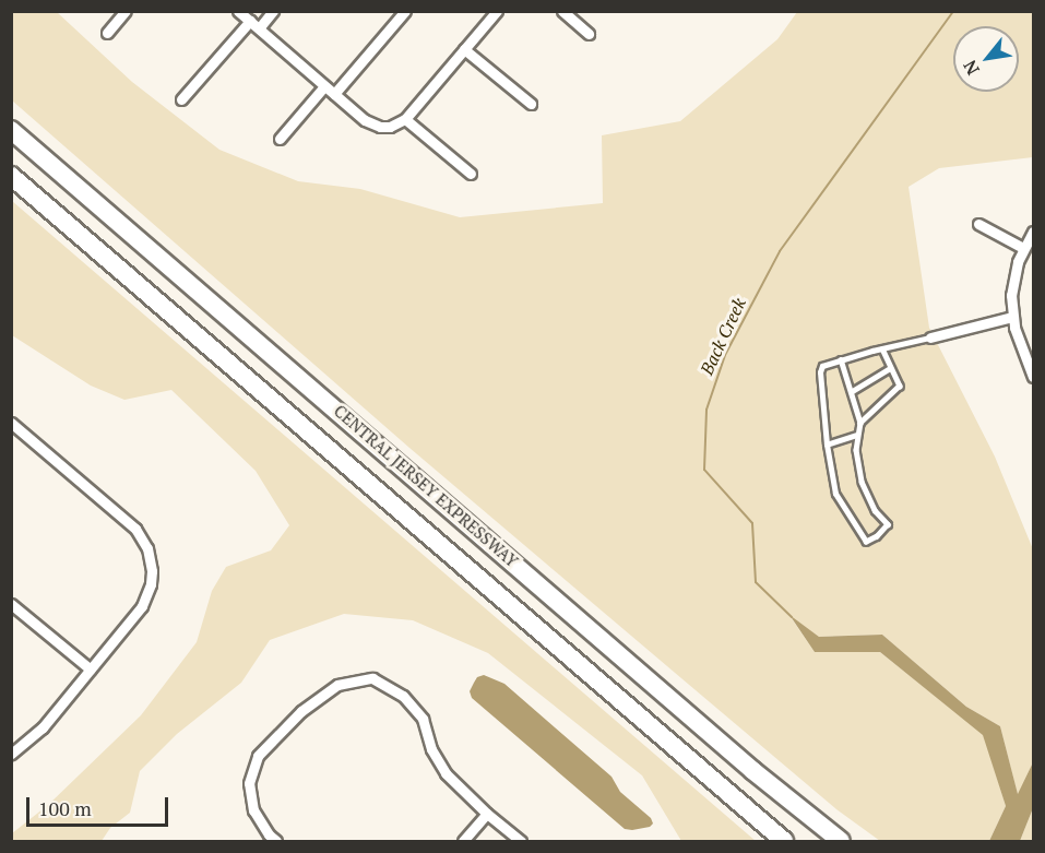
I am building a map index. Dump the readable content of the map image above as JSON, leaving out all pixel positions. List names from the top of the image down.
{
  "streets": {
    "highway": ["CENTRAL JERSEY EXPRESSWAY"]
  },
  "water": ["Back Creek"],
  "scale_bar": "100 m",
  "north": "bottom left"
}
